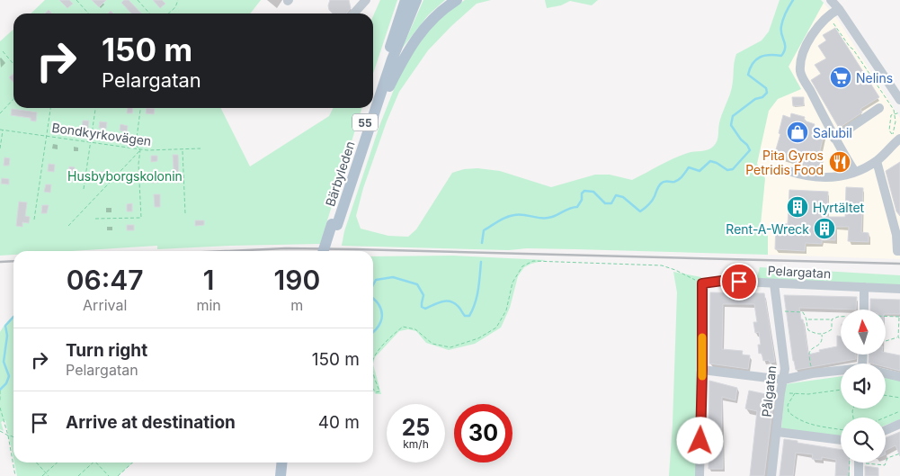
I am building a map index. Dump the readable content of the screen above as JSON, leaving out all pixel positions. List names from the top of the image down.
{
  "streets": {
    "main road": ["55", "Bärbyleden"],
    "street": ["Pelargatan", "Pålgatan"],
    "path": ["Bondkyrkovägen"]
  },
  "crossings": [
    ["Pelargatan", "Pålgatan"]
  ],
  "parks": ["Husbyborgskolonin"],
  "places": {
    "supermarket": ["Nelins"],
    "shop": ["Salubil"],
    "restaurant": ["Pita Gyros Petridis Food"],
    "building": ["Hyrtältet", "Rent-A-Wreck"]
  },
  "north": "top",
  "page": {
    "turn": ["150 m", "Pelargatan"],
    "eta": [
      "06:47",
      "Arrival",
      "1",
      "min",
      "190",
      "m"
    ],
    "list": [
      {
        "name": "Turn right",
        "note": "Pelargatan",
        "value": "150 m"
      },
      {
        "name": "Arrive at destination",
        "value": "40 m"
      }
    ],
    "speed": "25 km/h",
    "limit": "30"
  }
}
